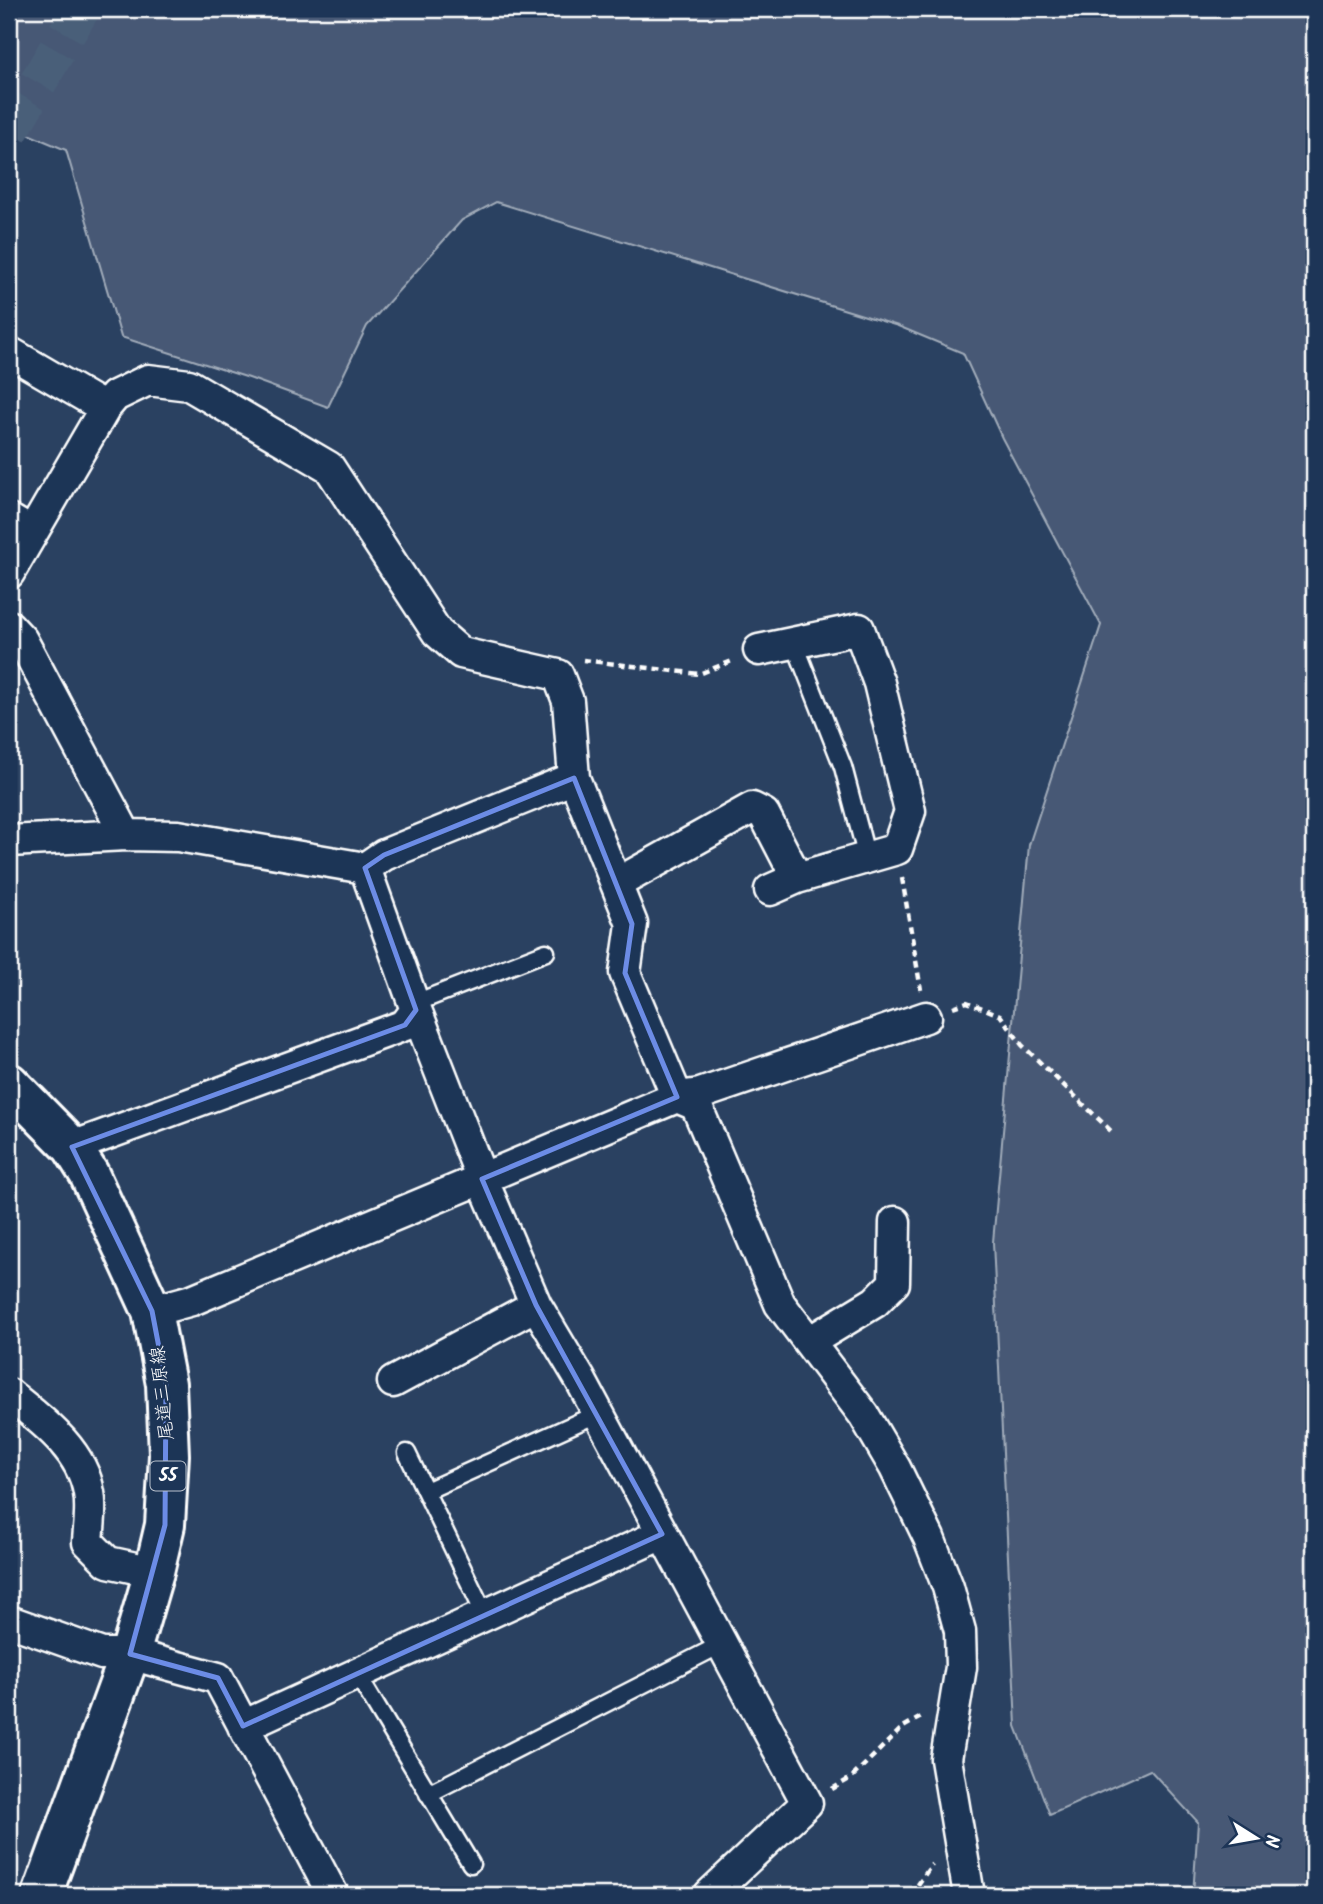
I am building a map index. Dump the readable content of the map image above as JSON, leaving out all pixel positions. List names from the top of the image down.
{
  "streets": {
    "main road": ["尾道三原線", "55"]
  },
  "north": "right"
}
